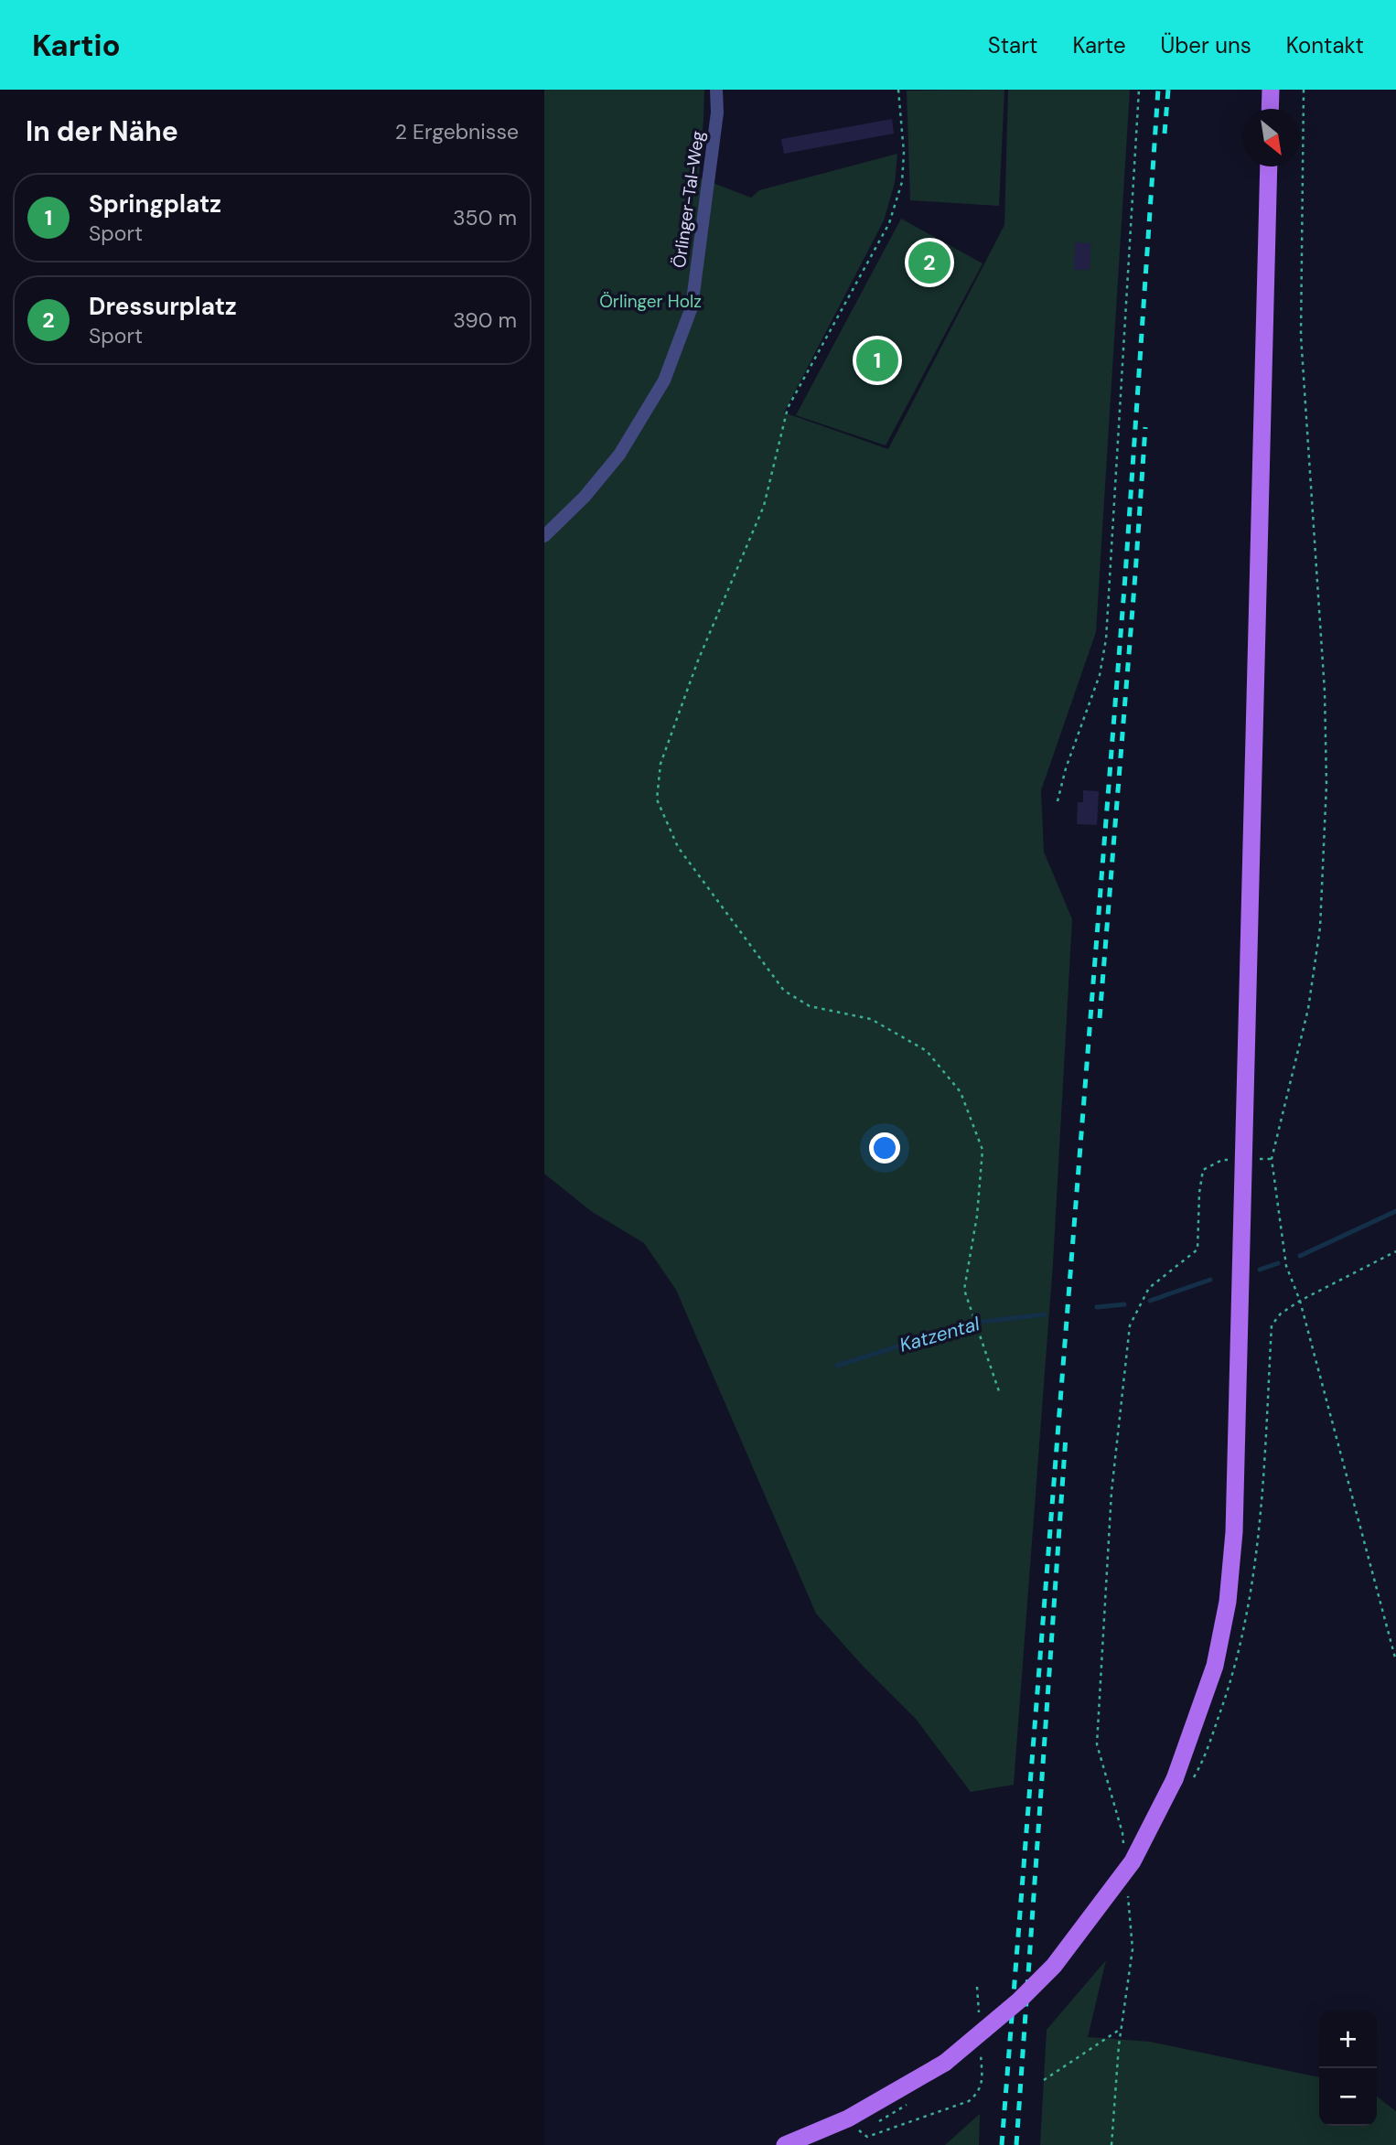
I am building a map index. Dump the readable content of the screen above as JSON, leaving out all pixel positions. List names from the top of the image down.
{
  "streets": {
    "street": ["Örlinger-Tal-Weg"]
  },
  "water": ["Katzental"],
  "parks": ["Örlinger Holz"],
  "north": "bottom right",
  "page": {
    "header": "Kartio",
    "nav": [
      "Start",
      "Karte",
      "Über uns",
      "Kontakt"
    ],
    "heading": ["In der Nähe", "2 Ergebnisse"],
    "list": [
      {
        "mark": "1",
        "name": "Springplatz",
        "note": "Sport",
        "value": "350 m"
      },
      {
        "mark": "2",
        "name": "Dressurplatz",
        "note": "Sport",
        "value": "390 m"
      }
    ],
    "pins": ["2", "1"],
    "map_buttons": ["+", "−"]
  }
}
